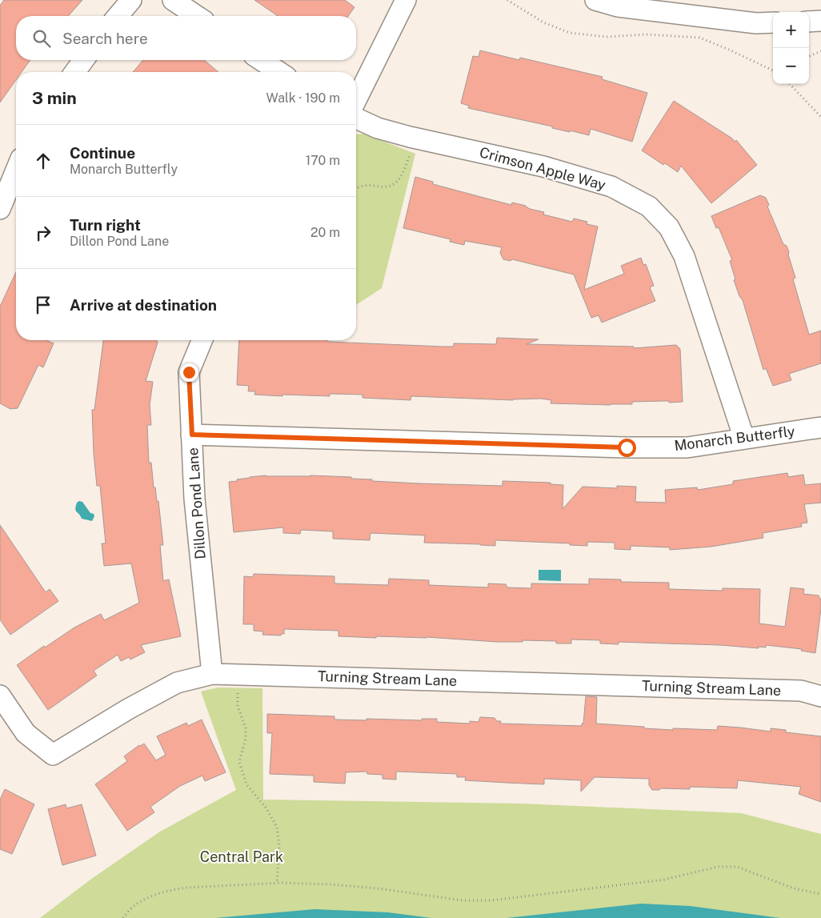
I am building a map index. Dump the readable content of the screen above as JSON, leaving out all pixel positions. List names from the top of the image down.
{
  "streets": {
    "street": [
      "Crimson Apple Way",
      "Monarch Butterfly",
      "Dillon Pond Lane",
      "Turning Stream Lane"
    ]
  },
  "crossings": [
    ["Crimson Apple Way", "Monarch Butterfly"],
    ["Monarch Butterfly", "Dillon Pond Lane"],
    ["Dillon Pond Lane", "Turning Stream Lane"]
  ],
  "parks": ["Central Park"],
  "page": {
    "map_buttons": ["+", "−"],
    "search": "Search here",
    "heading": ["3 min", "Walk · 190 m"],
    "list": [
      ["Continue", "Monarch Butterfly", "170 m"],
      ["Turn right", "Dillon Pond Lane", "20 m"],
      "Arrive at destination"
    ]
  }
}
